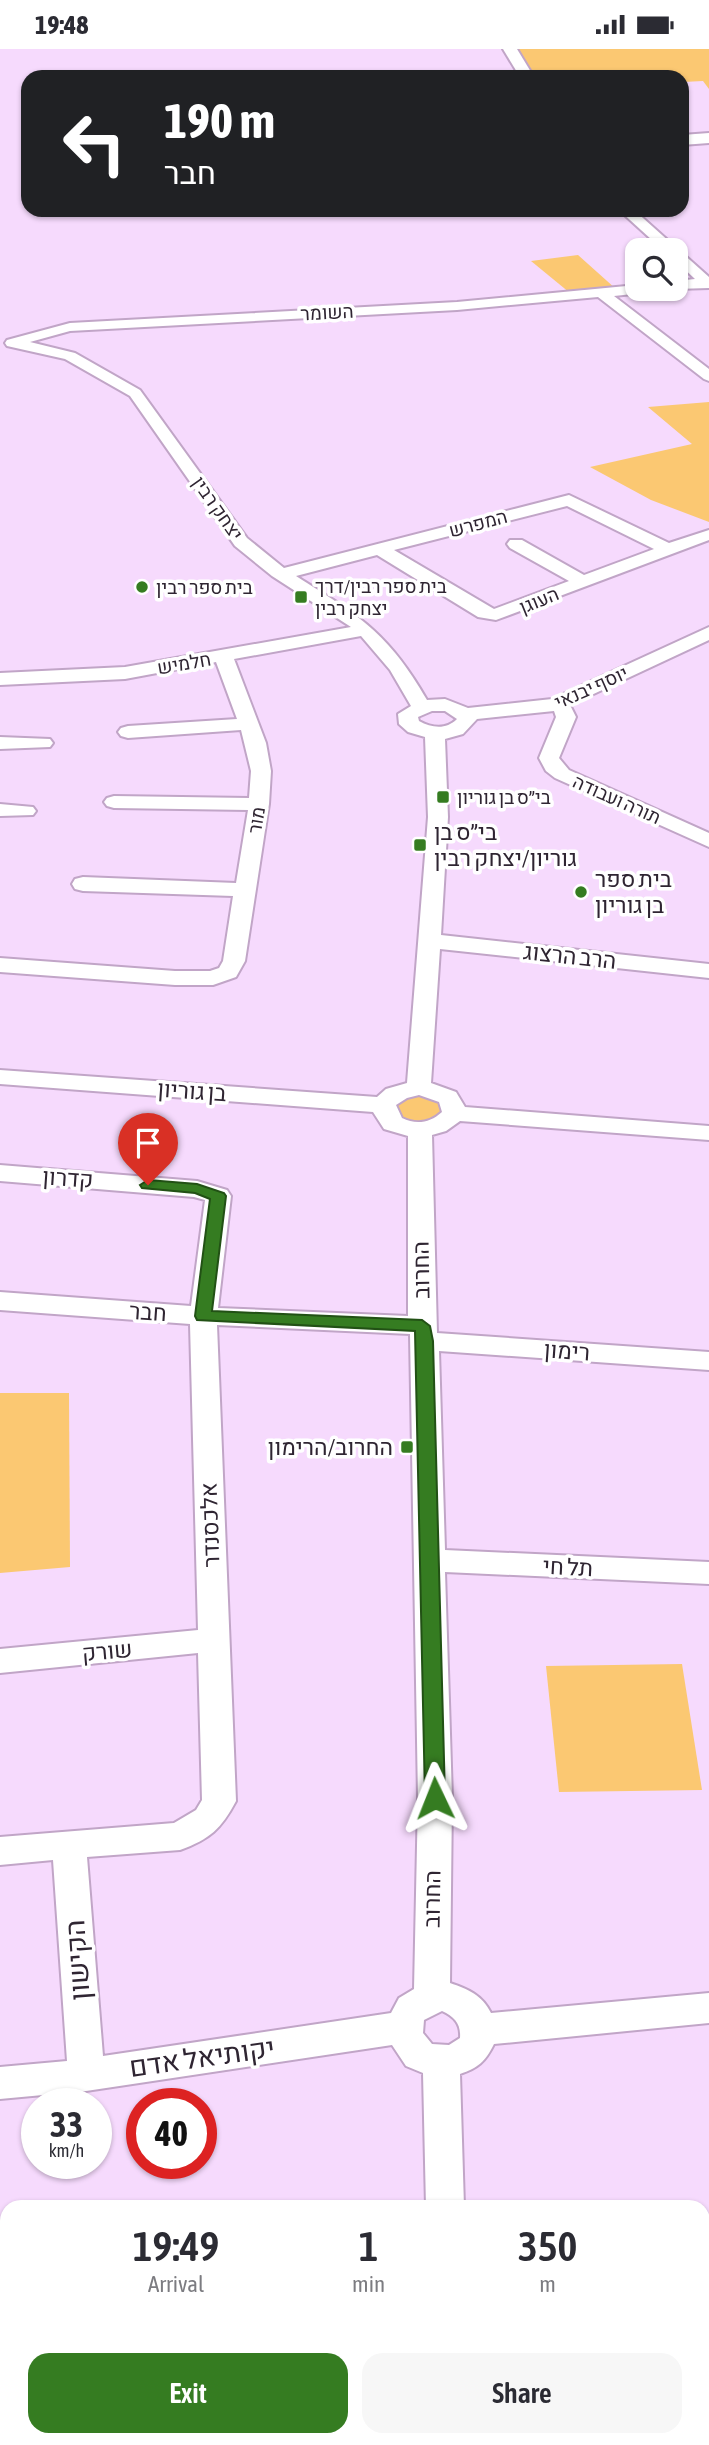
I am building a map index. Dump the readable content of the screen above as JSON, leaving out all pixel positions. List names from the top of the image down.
{
  "streets": {
    "street": [
      "השומר",
      "יצחק רבין",
      "המפרש",
      "העוגן",
      "חלמיש",
      "יוסף יבנאי",
      "תורה ועבודה",
      "מור",
      "הרב הרצוג",
      "בן גוריון",
      "קדרון",
      "החרוב",
      "חבר",
      "רימון",
      "אלכסנדר",
      "תל חי",
      "שורק",
      "הקישון",
      "יקותיאל אדם"
    ]
  },
  "crossings": [
    ["השומר", "יצחק רבין"],
    ["יצחק רבין", "המפרש"],
    ["יצחק רבין", "חלמיש"],
    ["המפרש", "העוגן"],
    ["חלמיש", "מור"],
    ["יוסף יבנאי", "תורה ועבודה"],
    ["בן גוריון", "החרוב"],
    ["קדרון", "אלכסנדר"],
    ["החרוב", "חבר"],
    ["החרוב", "רימון"],
    ["החרוב", "תל חי"],
    ["החרוב", "יקותיאל אדם"],
    ["חבר", "רימון"],
    ["חבר", "אלכסנדר"],
    ["אלכסנדר", "שורק"],
    ["הקישון", "יקותיאל אדם"]
  ],
  "places": {
    "other": ["בית ספר רבין", "בית ספר בן גוריון"],
    "transit": [
      "בית ספר רבין/דרך יצחק רבין",
      "בי״ס בן גוריון",
      "בי״ס בן גוריון/יצחק רבין",
      "החרוב/הרימון"
    ]
  },
  "page": {
    "status": "19:48",
    "turn": ["190 m", "חבר"],
    "speed": "33 km/h",
    "limit": "40",
    "eta": [
      "19:49",
      "Arrival",
      "1",
      "min",
      "350",
      "m"
    ],
    "buttons": ["Exit", "Share"]
  }
}
